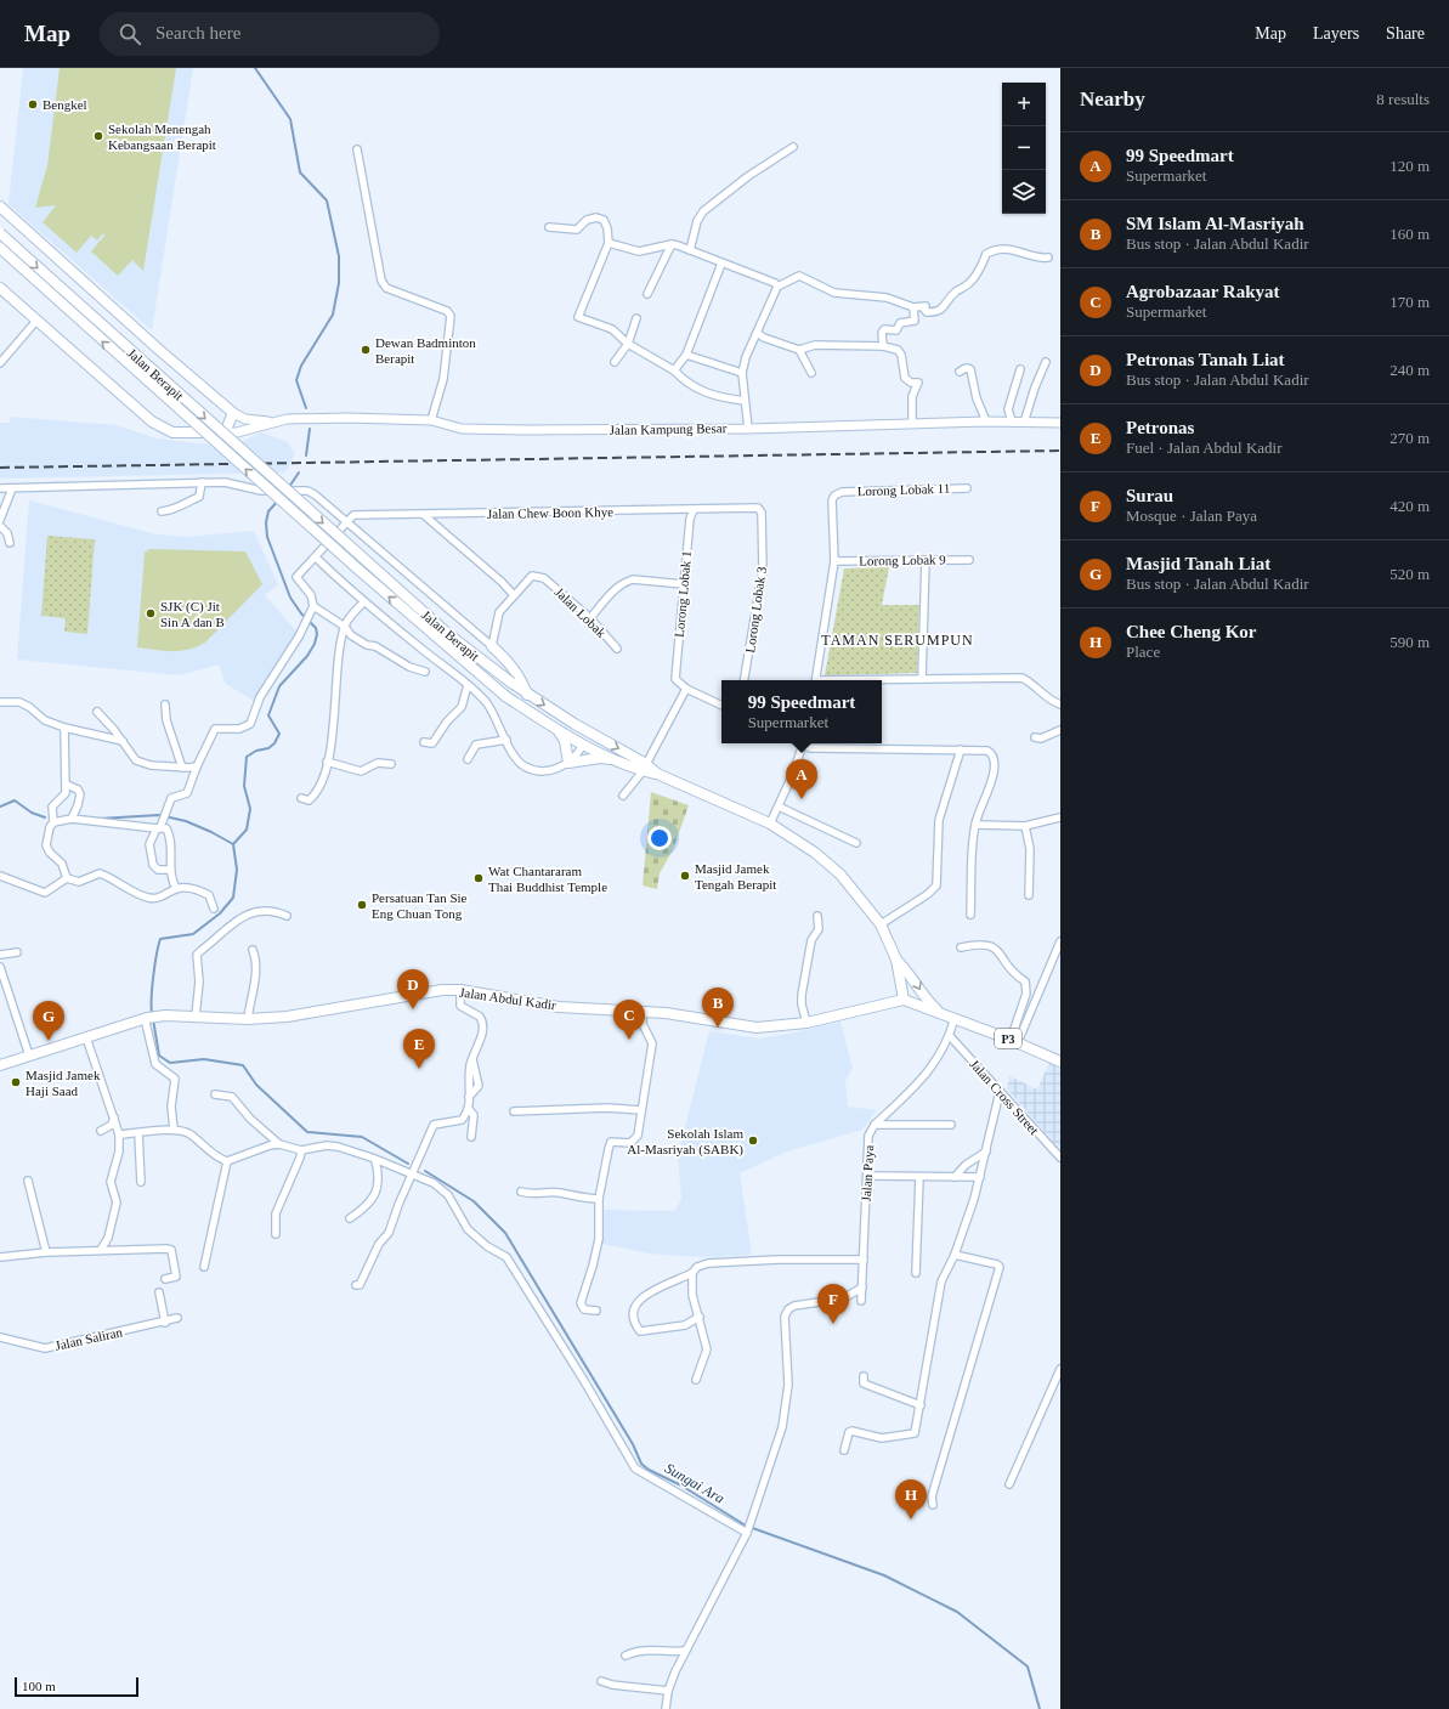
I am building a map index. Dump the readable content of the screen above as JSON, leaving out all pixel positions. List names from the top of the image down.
{
  "streets": {
    "main road": ["Jalan Berapit", "Jalan Abdul Kadir", "P3"],
    "street": [
      "Jalan Kampung Besar",
      "Lorong Lobak 11",
      "Jalan Chew Boon Khye",
      "Lorong Lobak 9",
      "Lorong Lobak 1",
      "Lorong Lobak 3",
      "Jalan Lobak",
      "Jalan Cross Street",
      "Jalan Paya",
      "Jalan Saliran"
    ]
  },
  "crossings": [
    ["Lorong Lobak 11", "Lorong Lobak 9"],
    ["Jalan Chew Boon Khye", "Lorong Lobak 1"],
    ["Jalan Chew Boon Khye", "Lorong Lobak 3"],
    ["Jalan Abdul Kadir", "P3"],
    ["P3", "Jalan Paya"],
    ["Jalan Cross Street", "Jalan Paya"]
  ],
  "districts": ["TAMAN SERUMPUN"],
  "water": ["Sungai Ara"],
  "places": [
    "Bengkel",
    "Sekolah Menengah Kebangsaan Berapit",
    "Dewan Badminton Berapit",
    "SJK (C) Jit Sin A dan B",
    "Masjid Jamek Tengah Berapit",
    "Wat Chantararam Thai Buddhist Temple",
    "Persatuan Tan Sie Eng Chuan Tong",
    "Masjid Jamek Haji Saad",
    "Sekolah Islam Al-Masriyah (SABK)"
  ],
  "scale_bar": "100 m",
  "page": {
    "header": "Map",
    "search": "Search here",
    "nav": ["Map", "Layers", "Share"],
    "heading": ["Nearby", "8 results"],
    "map_buttons": ["+", "−"],
    "list": [
      {
        "mark": "A",
        "name": "99 Speedmart",
        "note": "Supermarket",
        "value": "120 m"
      },
      {
        "mark": "B",
        "name": "SM Islam Al-Masriyah",
        "note": "Bus stop · Jalan Abdul Kadir",
        "value": "160 m"
      },
      {
        "mark": "C",
        "name": "Agrobazaar Rakyat",
        "note": "Supermarket",
        "value": "170 m"
      },
      {
        "mark": "D",
        "name": "Petronas Tanah Liat",
        "note": "Bus stop · Jalan Abdul Kadir",
        "value": "240 m"
      },
      {
        "mark": "E",
        "name": "Petronas",
        "note": "Fuel · Jalan Abdul Kadir",
        "value": "270 m"
      },
      {
        "mark": "F",
        "name": "Surau",
        "note": "Mosque · Jalan Paya",
        "value": "420 m"
      },
      {
        "mark": "G",
        "name": "Masjid Tanah Liat",
        "note": "Bus stop · Jalan Abdul Kadir",
        "value": "520 m"
      },
      {
        "mark": "H",
        "name": "Chee Cheng Kor",
        "note": "Place",
        "value": "590 m"
      }
    ],
    "popup": ["99 Speedmart", "Supermarket"],
    "pins": [
      "A",
      "D",
      "B",
      "C",
      "G",
      "E",
      "F",
      "H"
    ],
    "scale": "100 m"
  }
}
